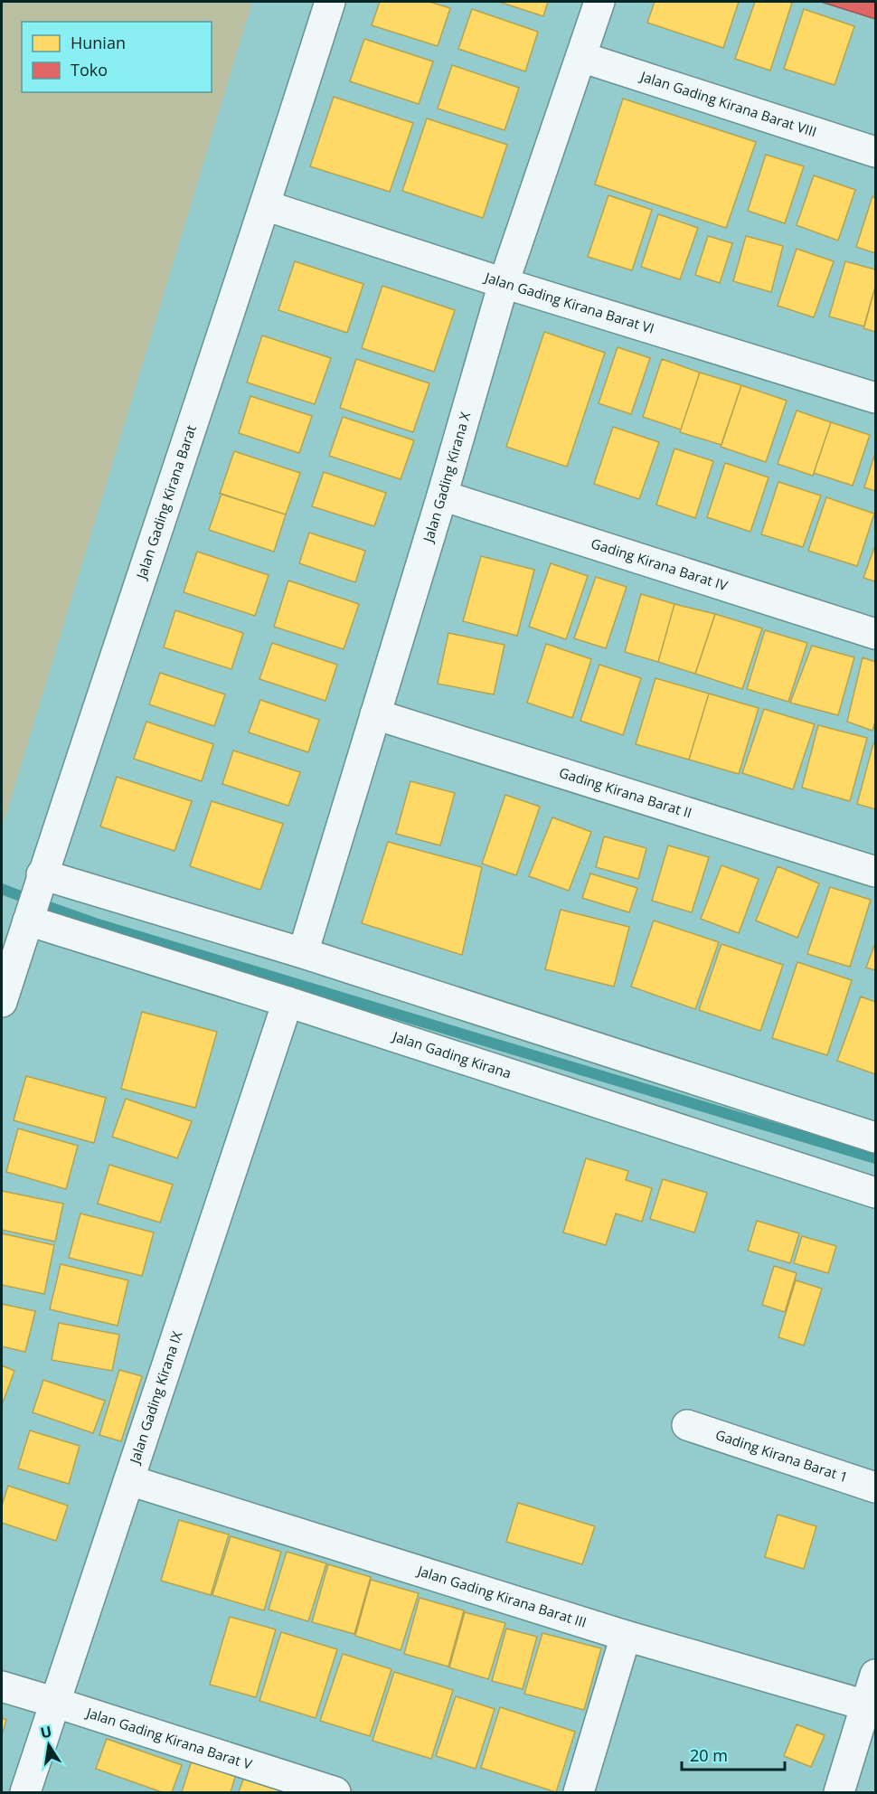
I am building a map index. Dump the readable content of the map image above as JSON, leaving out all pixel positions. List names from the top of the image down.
{
  "streets": {
    "street": [
      "Jalan Gading Kirana Barat VIII",
      "Jalan Gading Kirana Barat VI",
      "Jalan Gading Kirana X",
      "Jalan Gading Kirana Barat",
      "Gading Kirana Barat IV",
      "Gading Kirana Barat II",
      "Jalan Gading Kirana",
      "Jalan Gading Kirana IX",
      "Gading Kirana Barat 1",
      "Jalan Gading Kirana Barat III",
      "Jalan Gading Kirana Barat V"
    ]
  },
  "crossings": [
    ["Jalan Gading Kirana Barat VIII", "Jalan Gading Kirana X"],
    ["Jalan Gading Kirana Barat VI", "Jalan Gading Kirana X"],
    ["Jalan Gading Kirana Barat VI", "Jalan Gading Kirana Barat"],
    ["Jalan Gading Kirana X", "Gading Kirana Barat IV"],
    ["Jalan Gading Kirana X", "Gading Kirana Barat II"],
    ["Jalan Gading Kirana Barat", "Jalan Gading Kirana"],
    ["Jalan Gading Kirana", "Jalan Gading Kirana IX"],
    ["Jalan Gading Kirana IX", "Jalan Gading Kirana Barat III"],
    ["Jalan Gading Kirana IX", "Jalan Gading Kirana Barat V"]
  ],
  "legend": ["Hunian", "Toko"],
  "scale_bar": "20 m",
  "north": "top"
}
